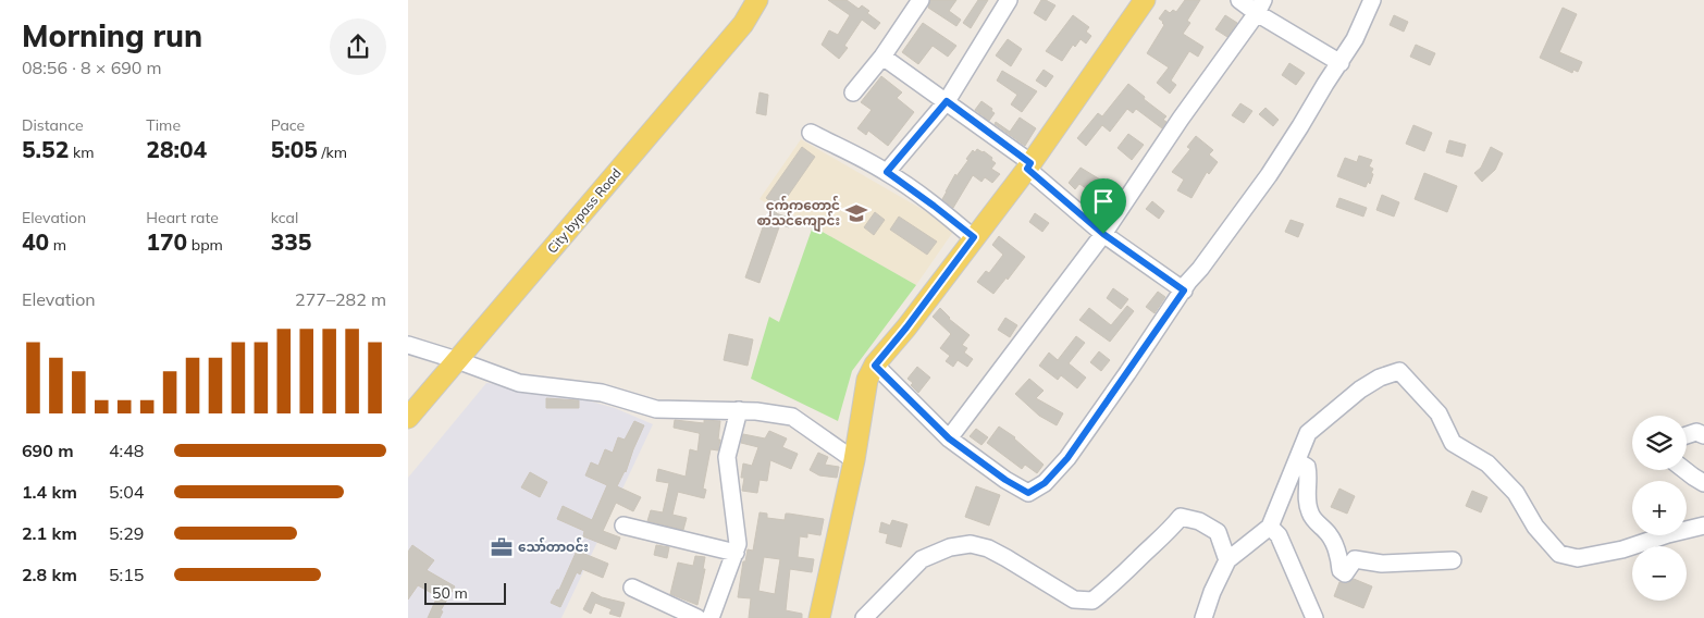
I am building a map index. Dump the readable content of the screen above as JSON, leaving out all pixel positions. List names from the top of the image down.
{
  "streets": {
    "main road": ["City bypass Road"]
  },
  "places": {
    "school or university": ["ငှက်ကတောင် စာသင်ကျောင်း"],
    "office": ["သော်တာဝင်း"]
  },
  "scale_bar": "50 m",
  "page": {
    "heading": ["Morning run", "08:56 · 8 × 690 m"],
    "stats": [
      ["Distance", "5.52 km"],
      ["Time", "28:04"],
      ["Pace", "5:05 /km"],
      ["Elevation", "40 m"],
      ["Heart rate", "170 bpm"],
      ["kcal", "335"]
    ],
    "chart": ["Elevation", "277–282 m"],
    "map_buttons": ["+", "−"],
    "list": [
      {
        "name": "690 m",
        "note": "4:48"
      },
      {
        "name": "1.4 km",
        "note": "5:04"
      },
      {
        "name": "2.1 km",
        "note": "5:29"
      },
      {
        "name": "2.8 km",
        "note": "5:15"
      }
    ],
    "scale": "50 m"
  }
}
